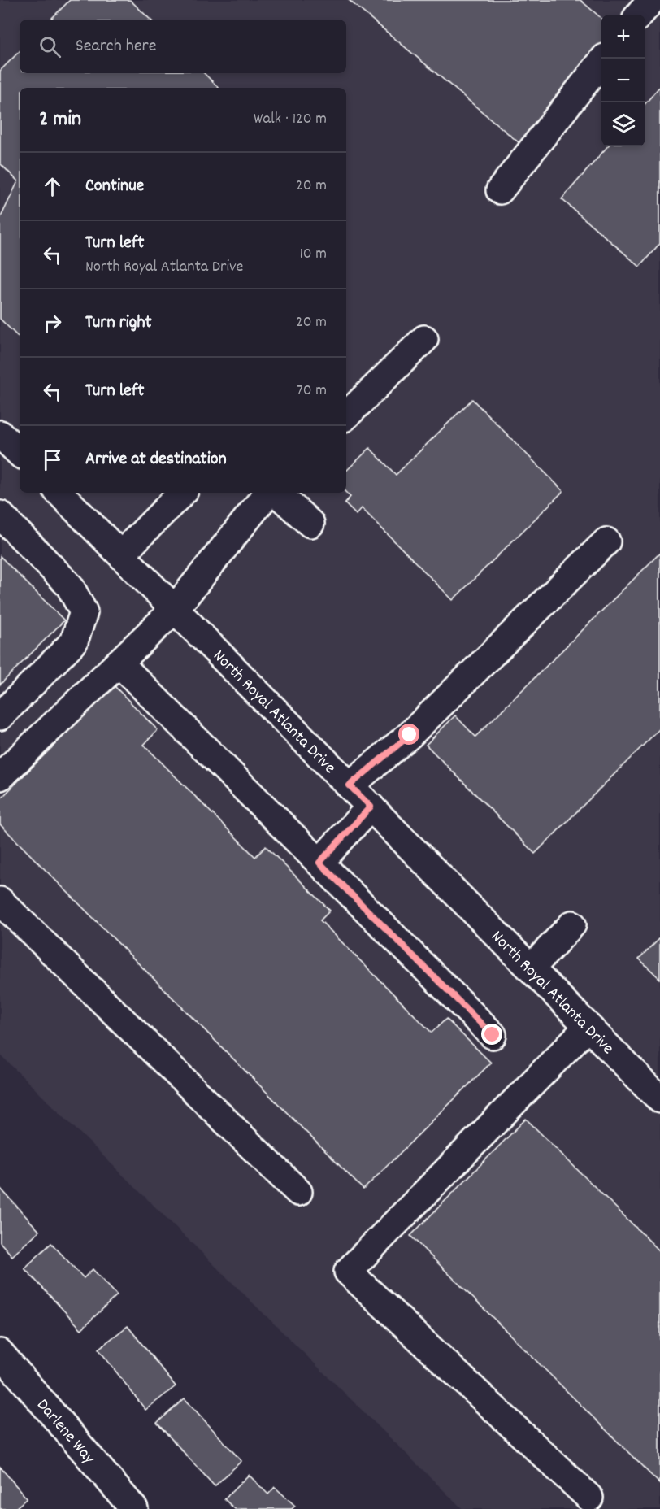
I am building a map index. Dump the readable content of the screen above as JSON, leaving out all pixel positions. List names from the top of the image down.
{
  "streets": {
    "street": ["North Royal Atlanta Drive", "Darlene Way"]
  },
  "page": {
    "map_buttons": ["+", "−"],
    "search": "Search here",
    "heading": ["2 min", "Walk · 120 m"],
    "list": [
      ["Continue", "20 m"],
      ["Turn left", "North Royal Atlanta Drive", "10 m"],
      ["Turn right", "20 m"],
      ["Turn left", "70 m"],
      "Arrive at destination"
    ]
  }
}
